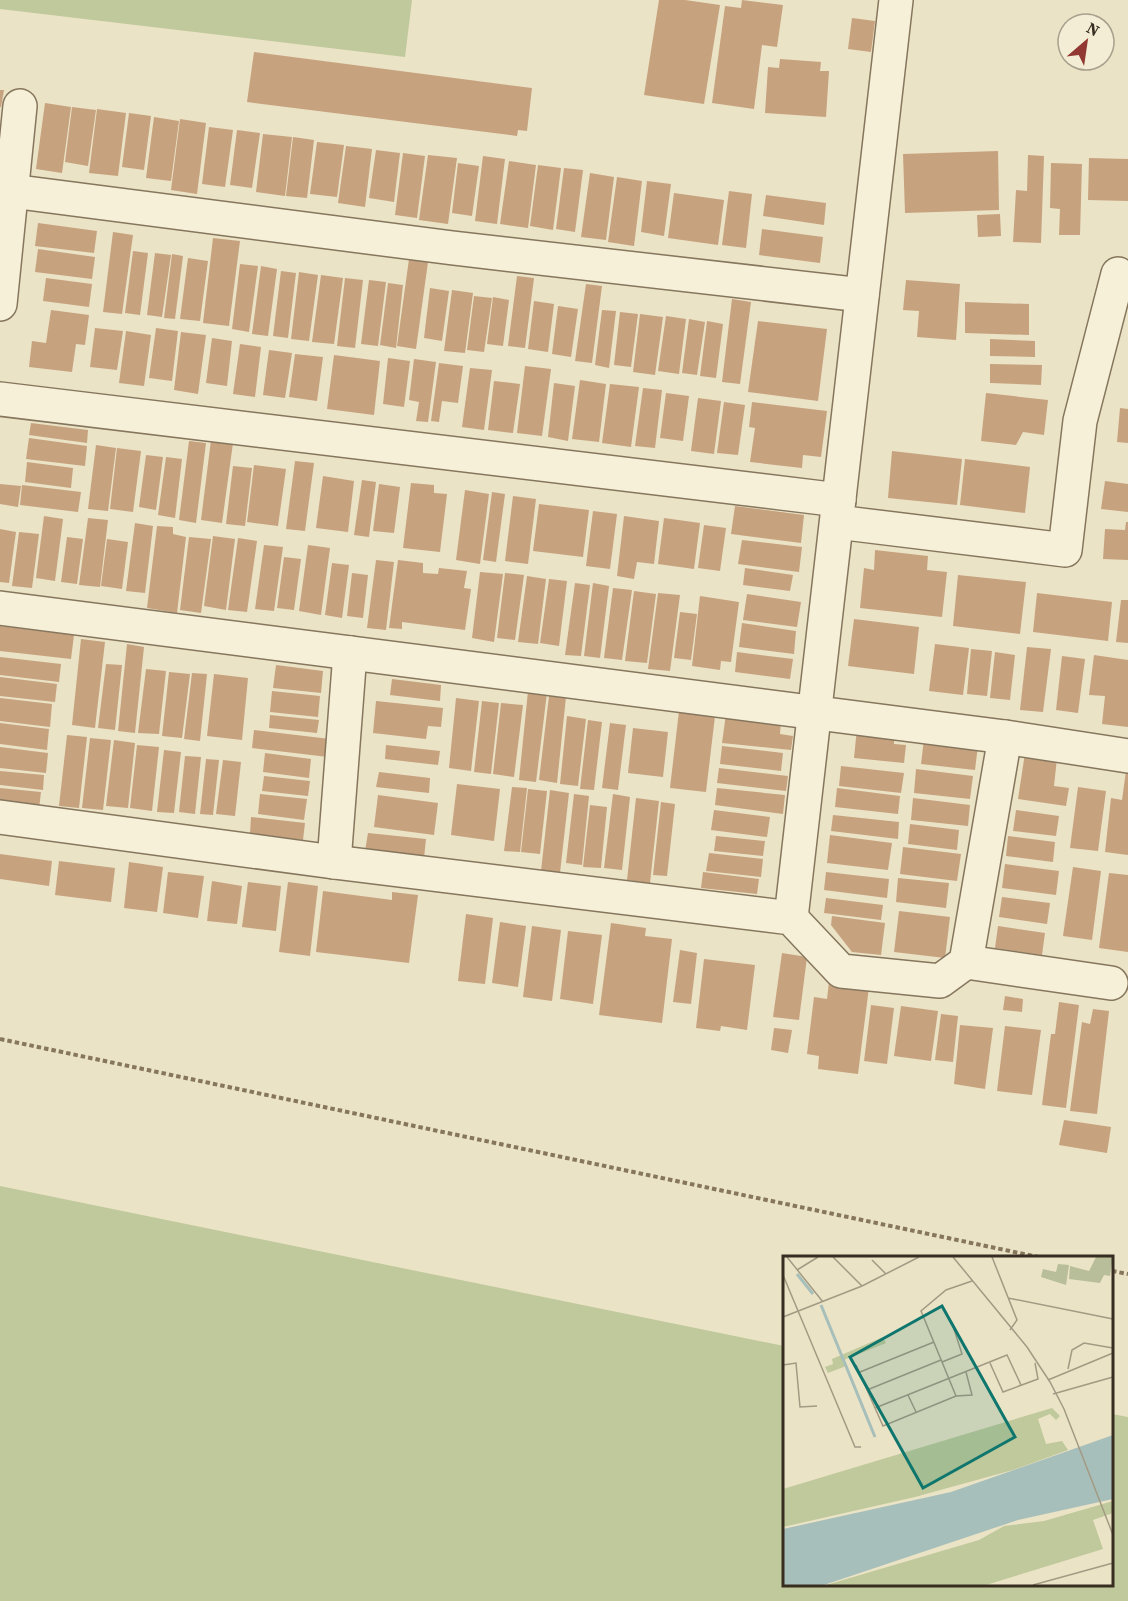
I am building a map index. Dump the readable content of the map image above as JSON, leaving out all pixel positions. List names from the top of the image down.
{
  "north": "top right"
}
